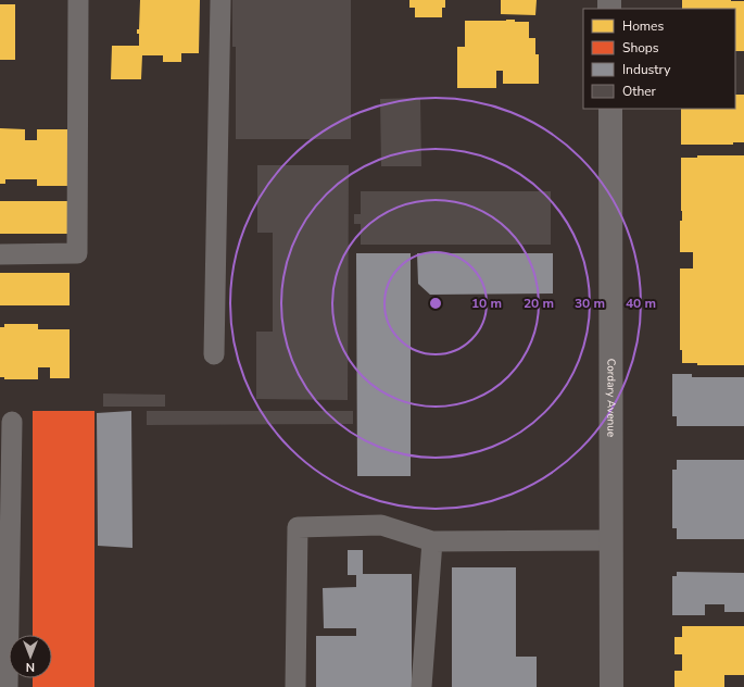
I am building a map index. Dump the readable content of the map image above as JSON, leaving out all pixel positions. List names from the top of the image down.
{
  "streets": {
    "street": ["Cordary Avenue"]
  },
  "legend": [
    "Homes",
    "Shops",
    "Industry",
    "Other"
  ],
  "north": "bottom",
  "rings": [
    "10 m",
    "20 m",
    "30 m",
    "40 m"
  ]
}
